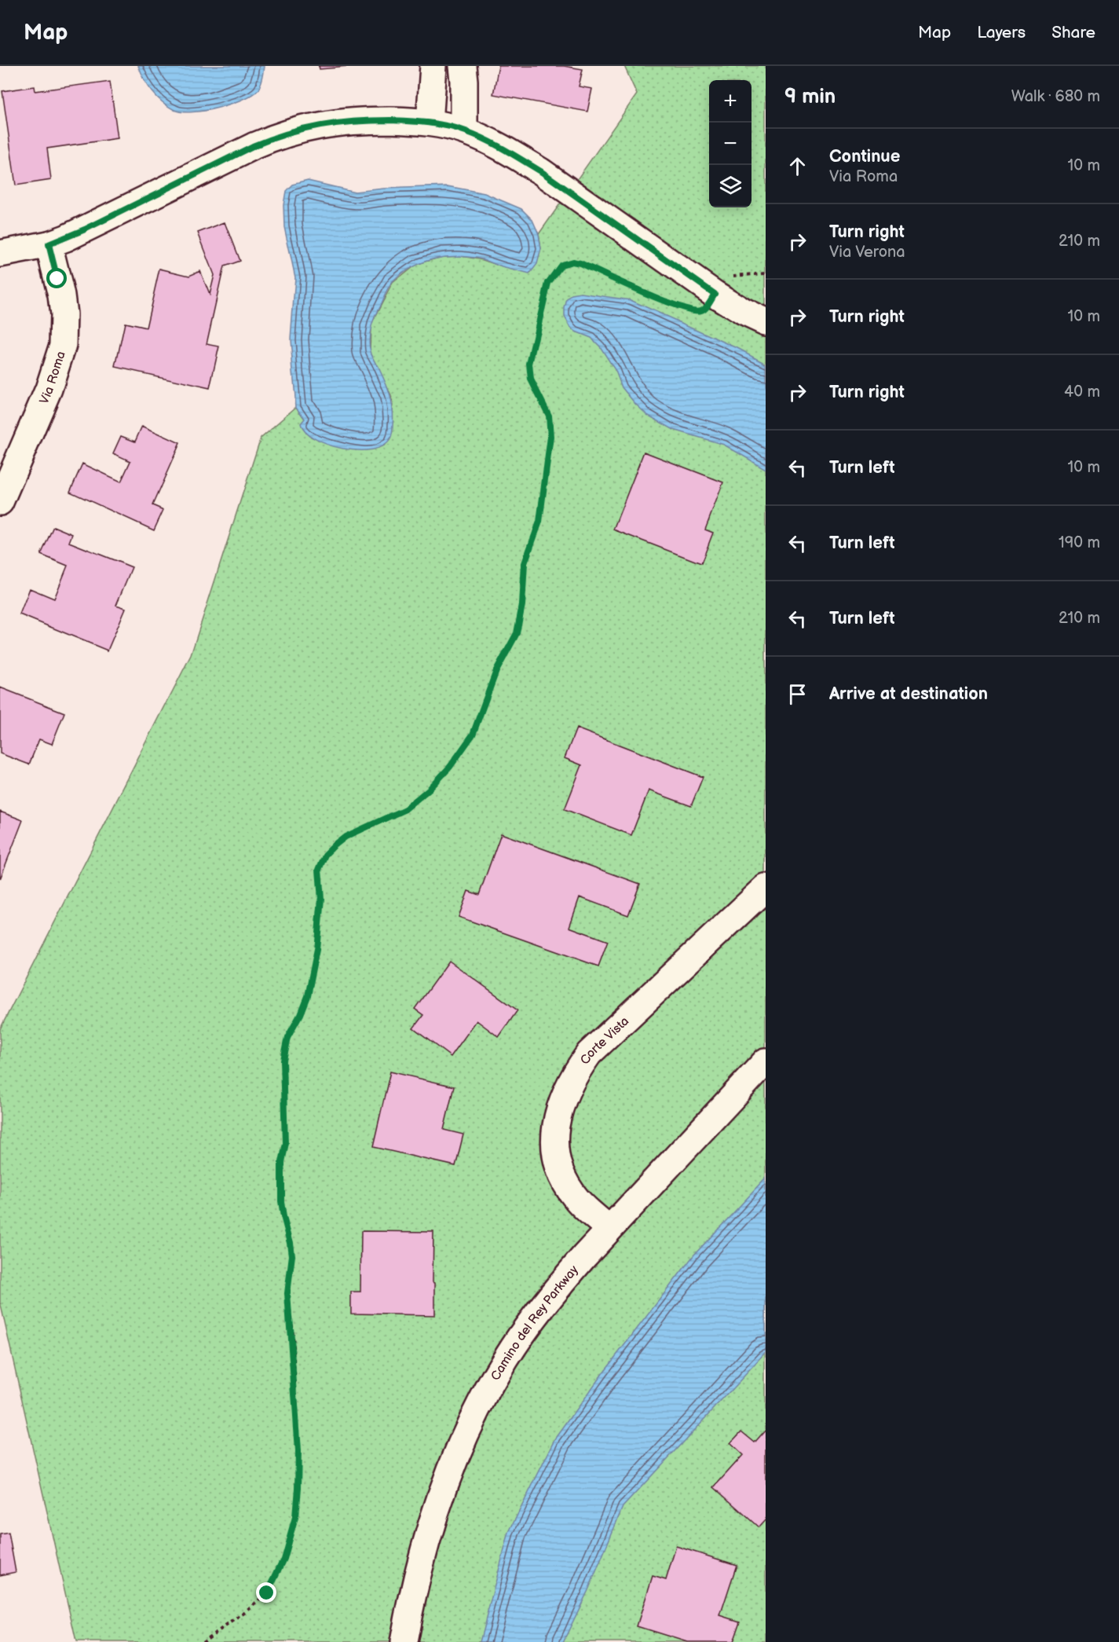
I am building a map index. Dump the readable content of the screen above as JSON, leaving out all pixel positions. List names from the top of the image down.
{
  "streets": {
    "street": ["Via Roma", "Corte Vista", "Camino del Rey Parkway"]
  },
  "crossings": [
    ["Corte Vista", "Camino del Rey Parkway"]
  ],
  "page": {
    "header": "Map",
    "nav": ["Map", "Layers", "Share"],
    "heading": ["9 min", "Walk · 680 m"],
    "map_buttons": ["+", "−"],
    "list": [
      ["Continue", "Via Roma", "10 m"],
      ["Turn right", "Via Verona", "210 m"],
      ["Turn right", "10 m"],
      ["Turn right", "40 m"],
      ["Turn left", "10 m"],
      ["Turn left", "190 m"],
      ["Turn left", "210 m"],
      "Arrive at destination"
    ]
  }
}
